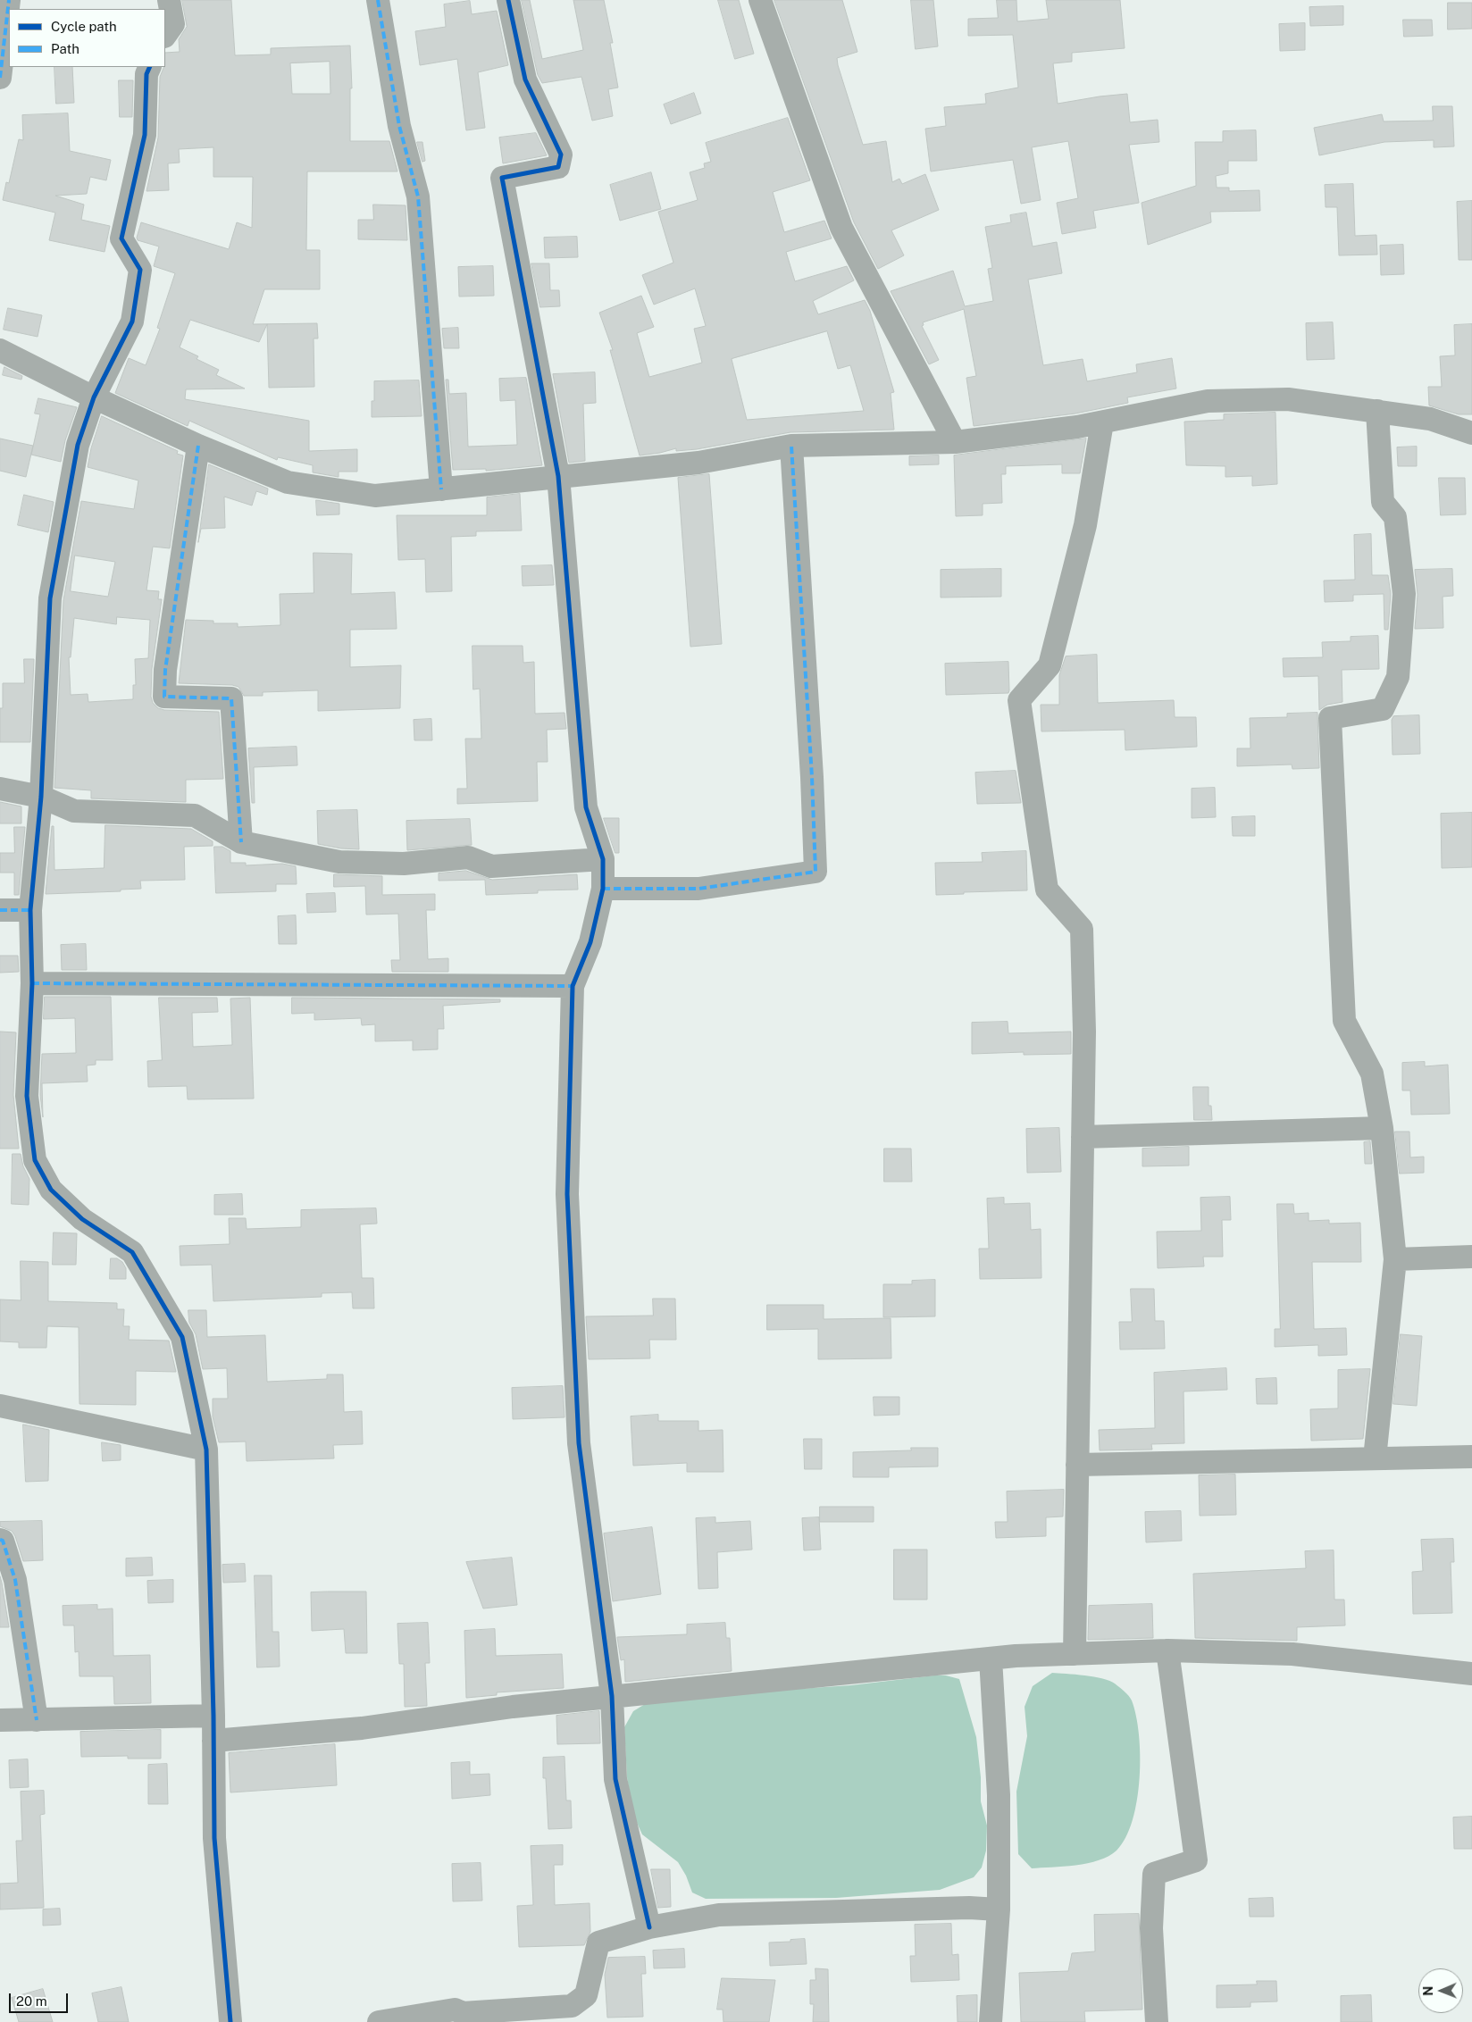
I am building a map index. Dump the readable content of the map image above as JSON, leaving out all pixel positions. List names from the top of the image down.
{
  "legend": ["Cycle path", "Path"],
  "scale_bar": "20 m",
  "north": "left"
}
